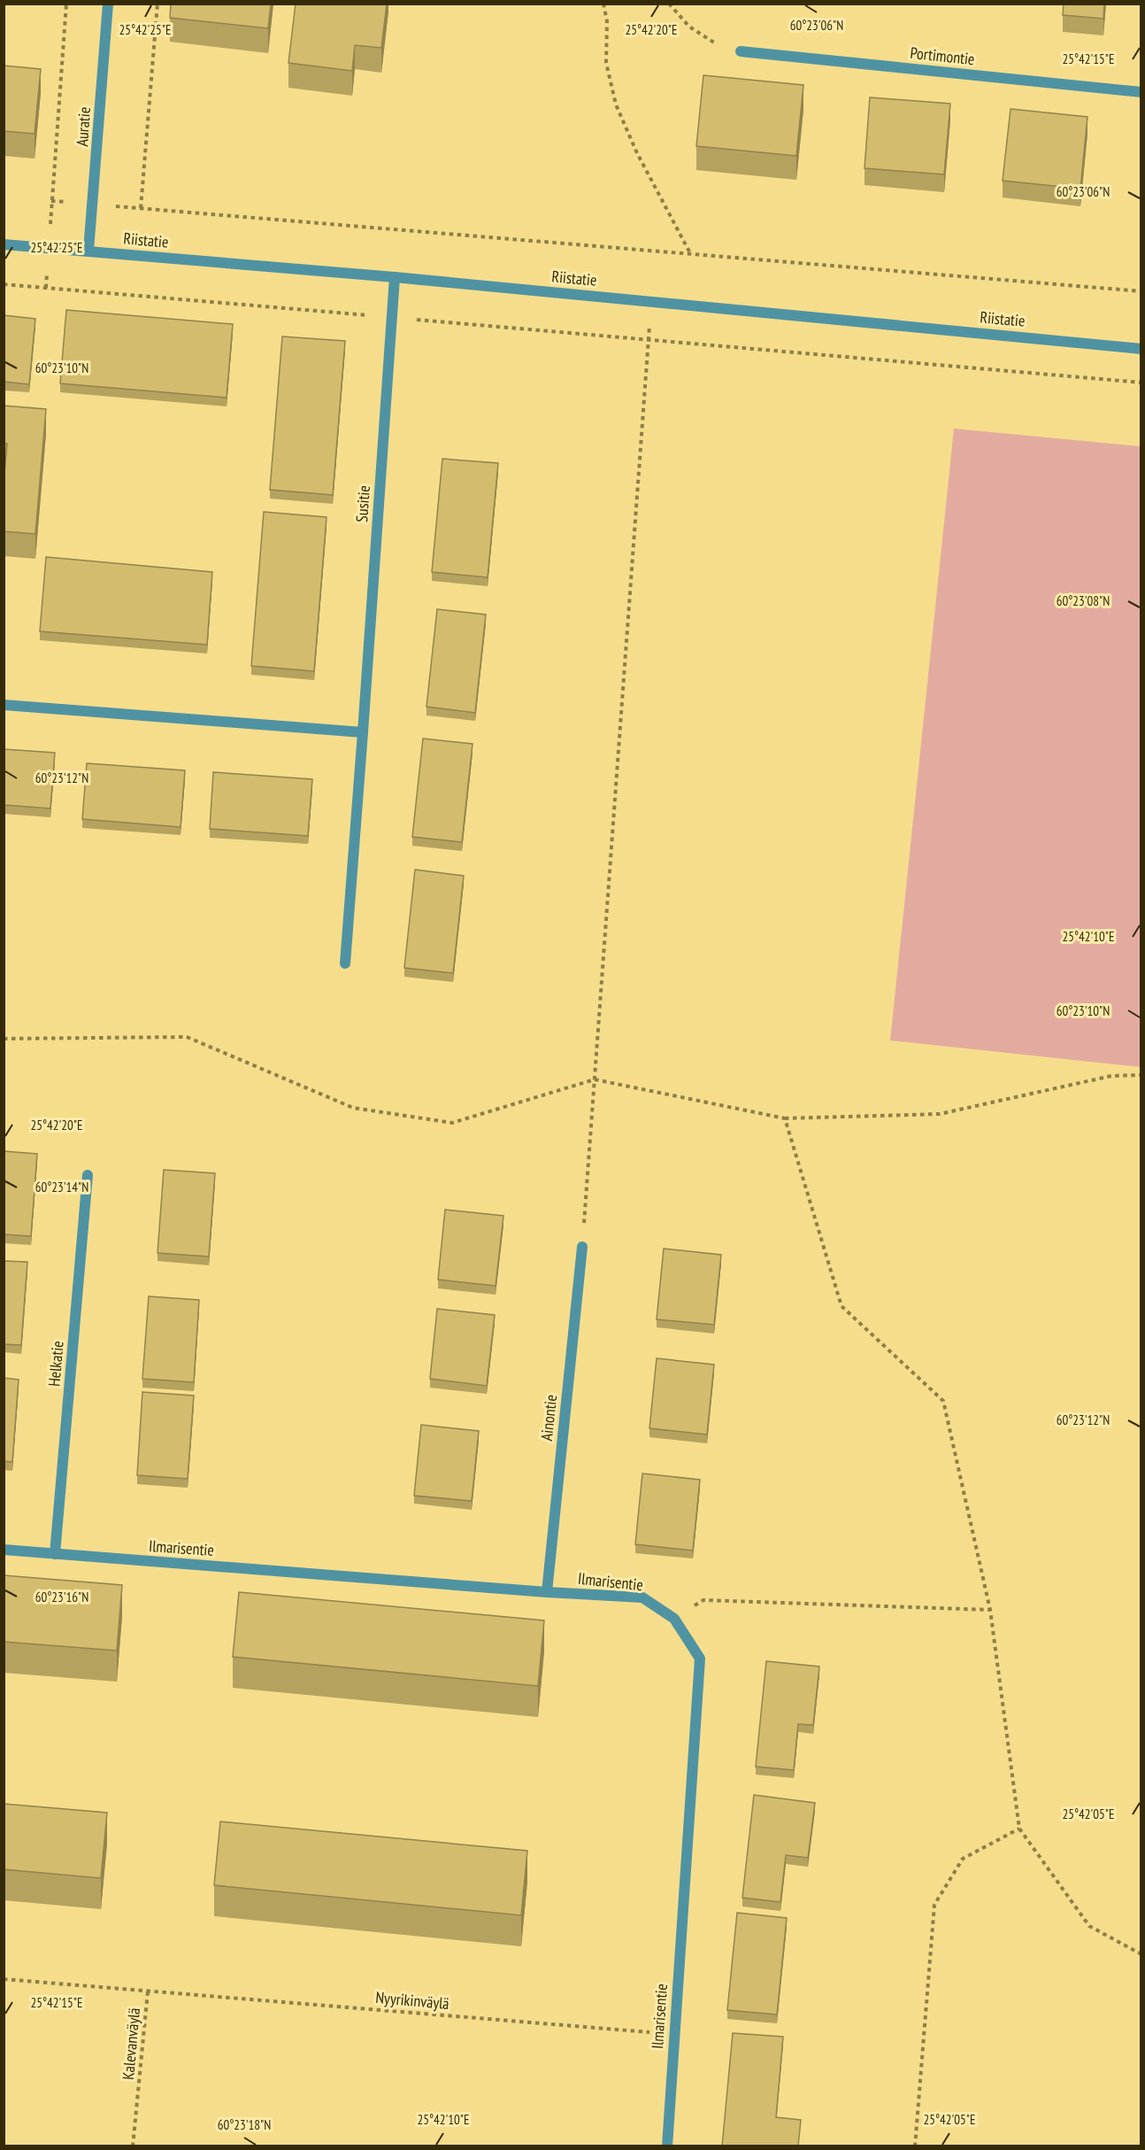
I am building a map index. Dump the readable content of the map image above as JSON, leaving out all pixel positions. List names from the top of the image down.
{
  "streets": {
    "street": [
      "Portimontie",
      "Auratie",
      "Riistatie",
      "Susitie",
      "Helkatie",
      "Ainontie",
      "Ilmarisentie"
    ],
    "path": ["Nyyrikinväylä", "Kalevanväylä"]
  },
  "crossings": [
    ["Auratie", "Riistatie"],
    ["Riistatie", "Susitie"],
    ["Helkatie", "Ilmarisentie"],
    ["Ainontie", "Ilmarisentie"],
    ["Ilmarisentie", "Nyyrikinväylä"],
    ["Nyyrikinväylä", "Kalevanväylä"]
  ],
  "coordinates": [
    "60°23'06\"N",
    "25°42'25\"E",
    "25°42'20\"E",
    "25°42'15\"E",
    "60°23'10\"N",
    "60°23'08\"N",
    "60°23'12\"N",
    "25°42'10\"E",
    "60°23'14\"N",
    "60°23'16\"N",
    "25°42'05\"E",
    "60°23'18\"N"
  ]
}
